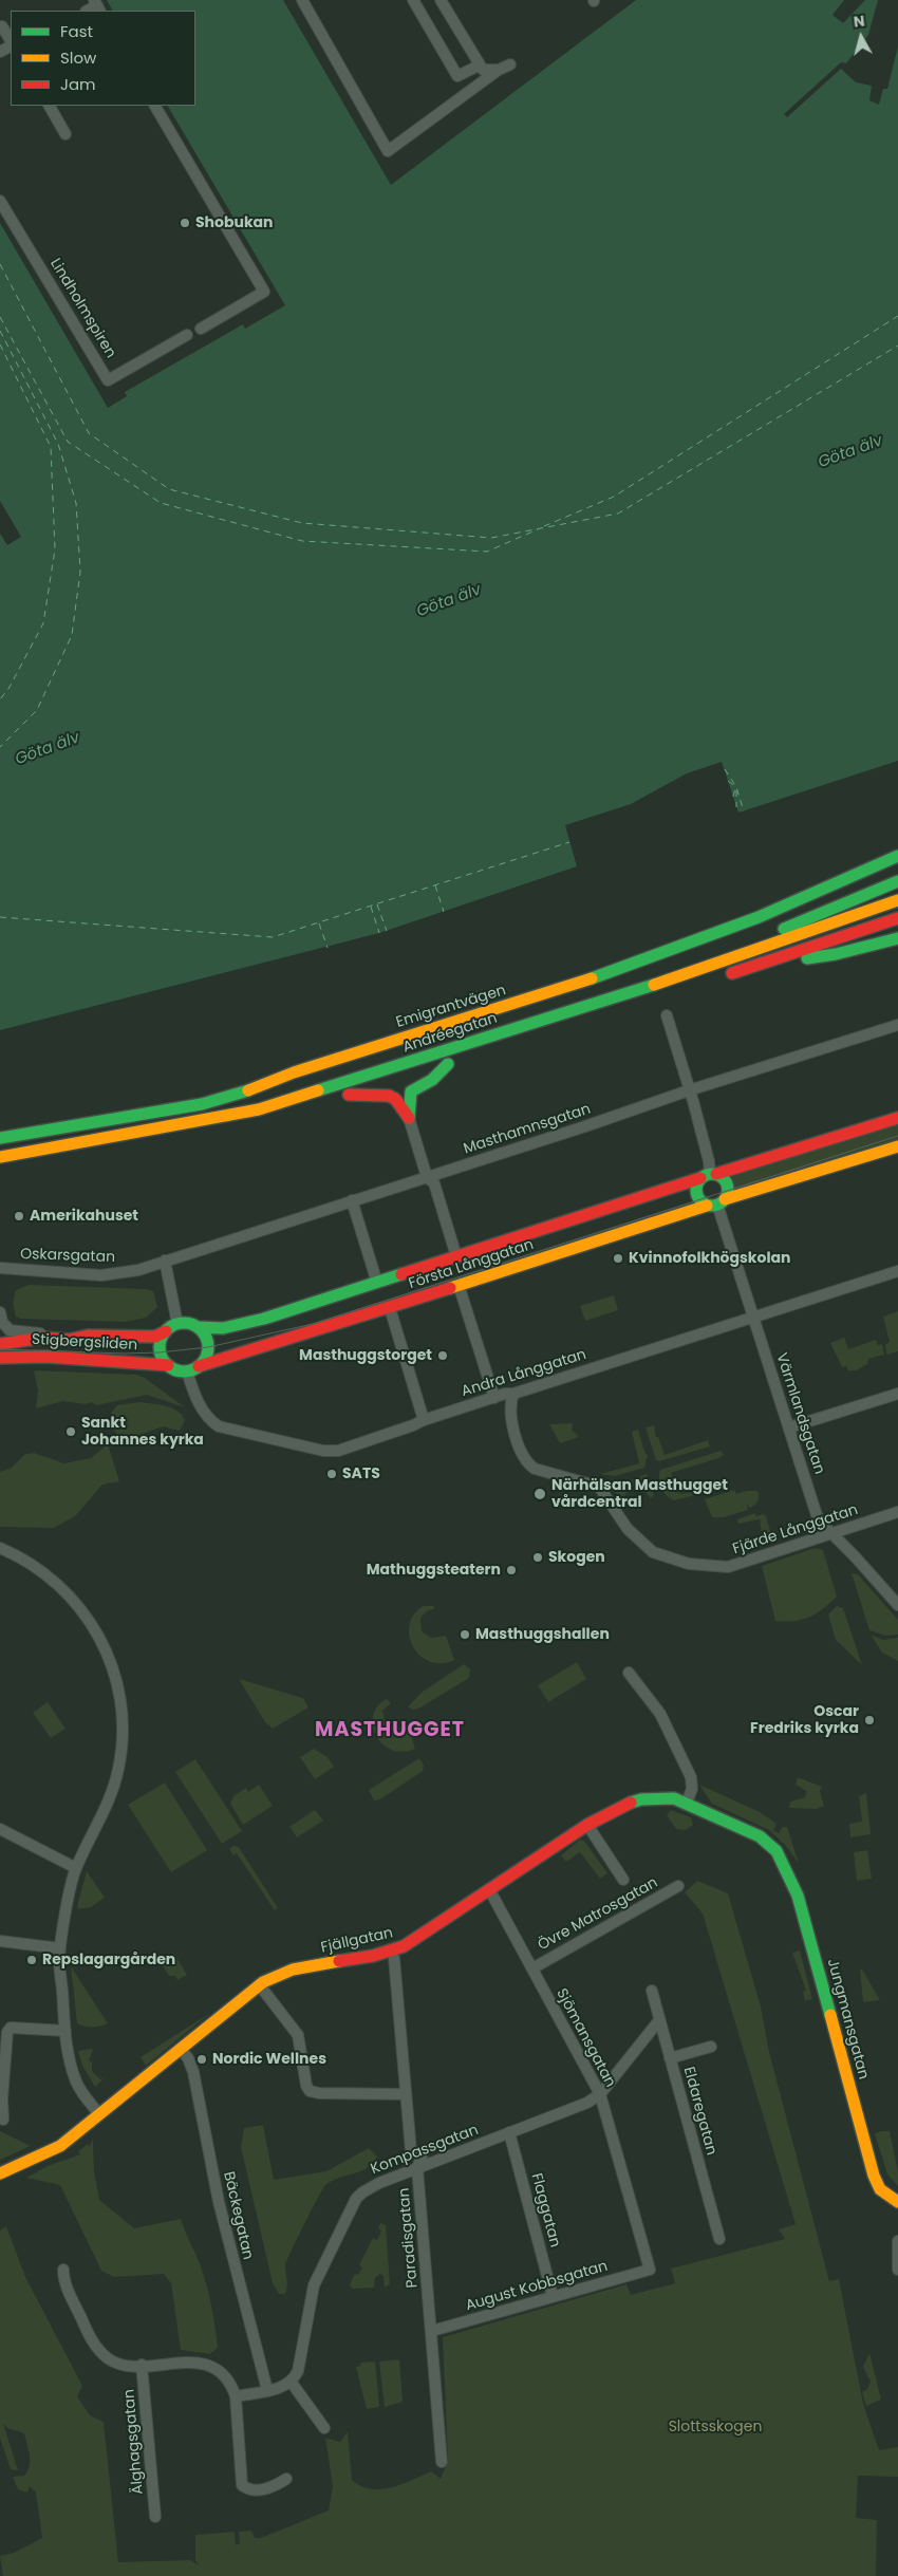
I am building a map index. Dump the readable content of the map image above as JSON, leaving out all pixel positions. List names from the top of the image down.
{
  "streets": {
    "main road": [
      "Emigrantvägen",
      "Andréegatan",
      "Första Långgatan",
      "Stigbergsliden",
      "Fjällgatan",
      "Jungmansgatan"
    ],
    "street": [
      "Lindholmspiren",
      "Masthamnsgatan",
      "Oskarsgatan",
      "Andra Långgatan",
      "Värmlandsgatan",
      "Fjärde Långgatan",
      "Övre Matrosgatan",
      "Sjömansgatan",
      "Eldaregatan",
      "Kompassgatan",
      "Flaggatan",
      "Bäckegatan",
      "Paradisgatan",
      "August Kobbsgatan",
      "Älghagsgatan"
    ]
  },
  "crossings": [
    ["Masthamnsgatan", "Oskarsgatan"],
    ["Första Långgatan", "Stigbergsliden"],
    ["Första Långgatan", "Andra Långgatan"],
    ["Första Långgatan", "Värmlandsgatan"],
    ["Stigbergsliden", "Andra Långgatan"],
    ["Andra Långgatan", "Värmlandsgatan"],
    ["Andra Långgatan", "Fjärde Långgatan"],
    ["Värmlandsgatan", "Fjärde Långgatan"],
    ["Övre Matrosgatan", "Sjömansgatan"],
    ["Fjällgatan", "Jungmansgatan"],
    ["Fjällgatan", "Sjömansgatan"],
    ["Fjällgatan", "Bäckegatan"],
    ["Sjömansgatan", "Kompassgatan"],
    ["Sjömansgatan", "August Kobbsgatan"],
    ["Eldaregatan", "Kompassgatan"],
    ["Kompassgatan", "Flaggatan"],
    ["Kompassgatan", "Paradisgatan"],
    ["Flaggatan", "August Kobbsgatan"],
    ["Paradisgatan", "August Kobbsgatan"]
  ],
  "districts": ["MASTHUGGET"],
  "water": ["Göta älv"],
  "parks": ["Slottsskogen"],
  "places": [
    "Shobukan",
    "Amerikahuset",
    "Kvinnofolkhögskolan",
    "Masthuggstorget",
    "Sankt Johannes kyrka",
    "SATS",
    "Närhälsan Masthugget vårdcentral",
    "Skogen",
    "Mathuggsteatern",
    "Masthuggshallen",
    "Oscar Fredriks kyrka",
    "Repslagargården",
    "Nordic Wellnes"
  ],
  "legend": ["Fast", "Slow", "Jam"],
  "north": "top"
}
